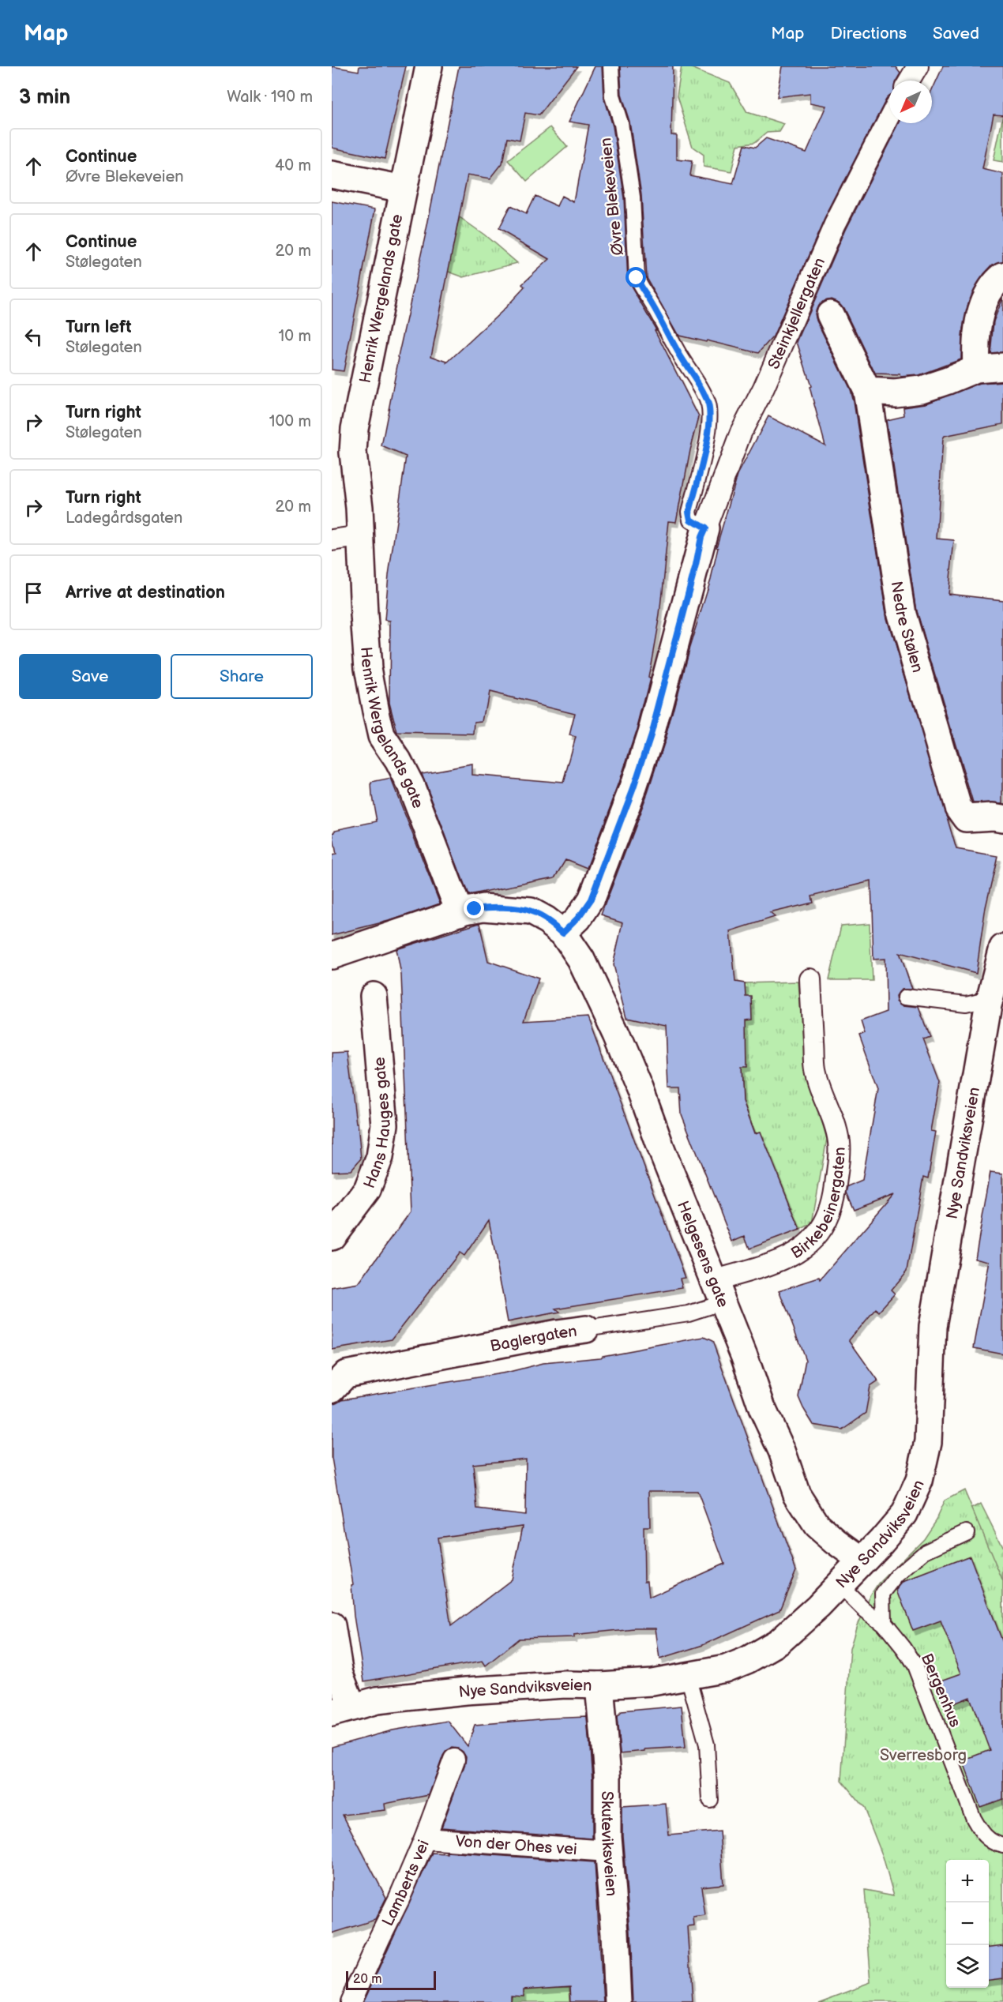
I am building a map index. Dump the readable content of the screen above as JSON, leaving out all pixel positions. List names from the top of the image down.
{
  "streets": {
    "street": [
      "Henrik Wergelands gate",
      "Steinkjellergaten",
      "Nedre Stølen",
      "Hans Hauges gate",
      "Nye Sandviksveien",
      "Birkebeinergaten",
      "Helgesens gate",
      "Baglergaten",
      "Skuteviksveien",
      "Von der Ohes vei",
      "Lamberts vei"
    ],
    "lane": ["Øvre Blekeveien", "Bergenhus"]
  },
  "crossings": [
    ["Øvre Blekeveien", "Steinkjellergaten"],
    ["Henrik Wergelands gate", "Helgesens gate"],
    ["Nye Sandviksveien", "Helgesens gate"],
    ["Nye Sandviksveien", "Bergenhus"],
    ["Nye Sandviksveien", "Skuteviksveien"],
    ["Birkebeinergaten", "Helgesens gate"],
    ["Birkebeinergaten", "Baglergaten"],
    ["Helgesens gate", "Baglergaten"],
    ["Skuteviksveien", "Von der Ohes vei"],
    ["Von der Ohes vei", "Lamberts vei"]
  ],
  "parks": ["Sverresborg"],
  "scale_bar": "20 m",
  "north": "bottom left",
  "page": {
    "header": "Map",
    "nav": ["Map", "Directions", "Saved"],
    "heading": ["3 min", "Walk · 190 m"],
    "list": [
      ["Continue", "Øvre Blekeveien", "40 m"],
      ["Continue", "Stølegaten", "20 m"],
      ["Turn left", "Stølegaten", "10 m"],
      ["Turn right", "Stølegaten", "100 m"],
      ["Turn right", "Ladegårdsgaten", "20 m"],
      "Arrive at destination"
    ],
    "buttons": ["Save", "Share"],
    "map_buttons": ["+", "−"],
    "scale": "20 m"
  }
}
